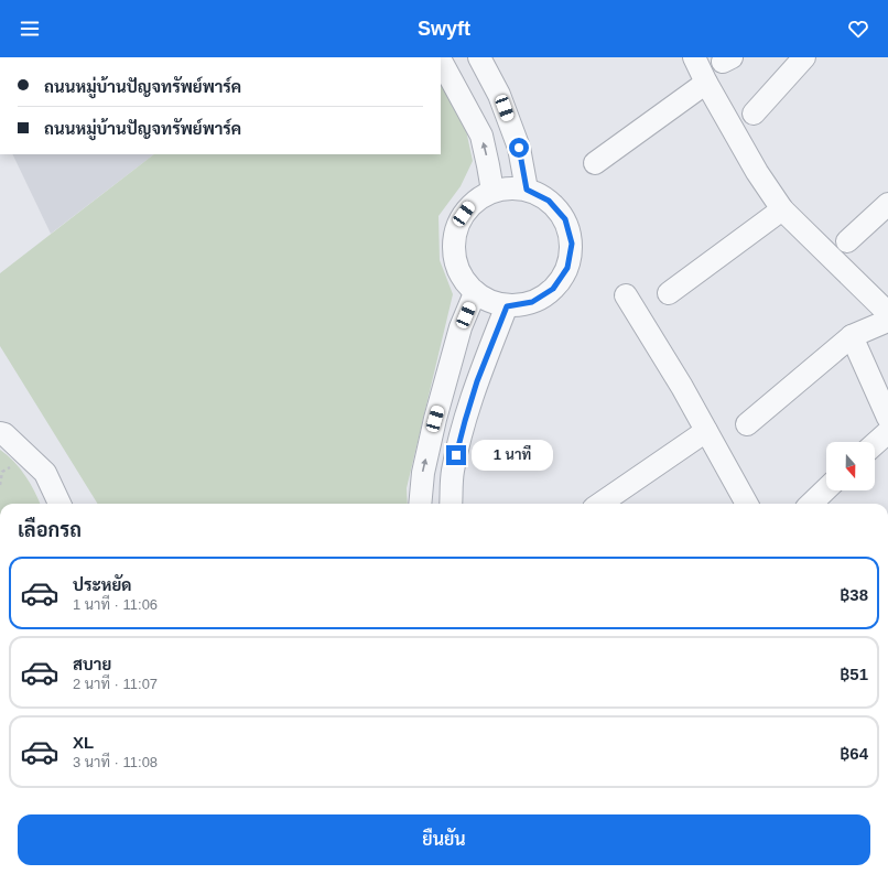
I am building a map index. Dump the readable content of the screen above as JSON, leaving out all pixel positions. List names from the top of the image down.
{
  "north": "bottom",
  "page": {
    "header": "Swyft",
    "banner": ["ถนนหมู่บ้านปัญจทรัพย์พาร์ค", "ถนนหมู่บ้านปัญจทรัพย์พาร์ค"],
    "bubble": "1 นาที",
    "heading": "เลือกรถ",
    "list": [
      {
        "name": "ประหยัด",
        "note": "1 นาที · 11:06",
        "value": "฿38"
      },
      {
        "name": "สบาย",
        "note": "2 นาที · 11:07",
        "value": "฿51"
      },
      {
        "name": "XL",
        "note": "3 นาที · 11:08",
        "value": "฿64"
      }
    ],
    "buttons": "ยืนยัน"
  }
}
